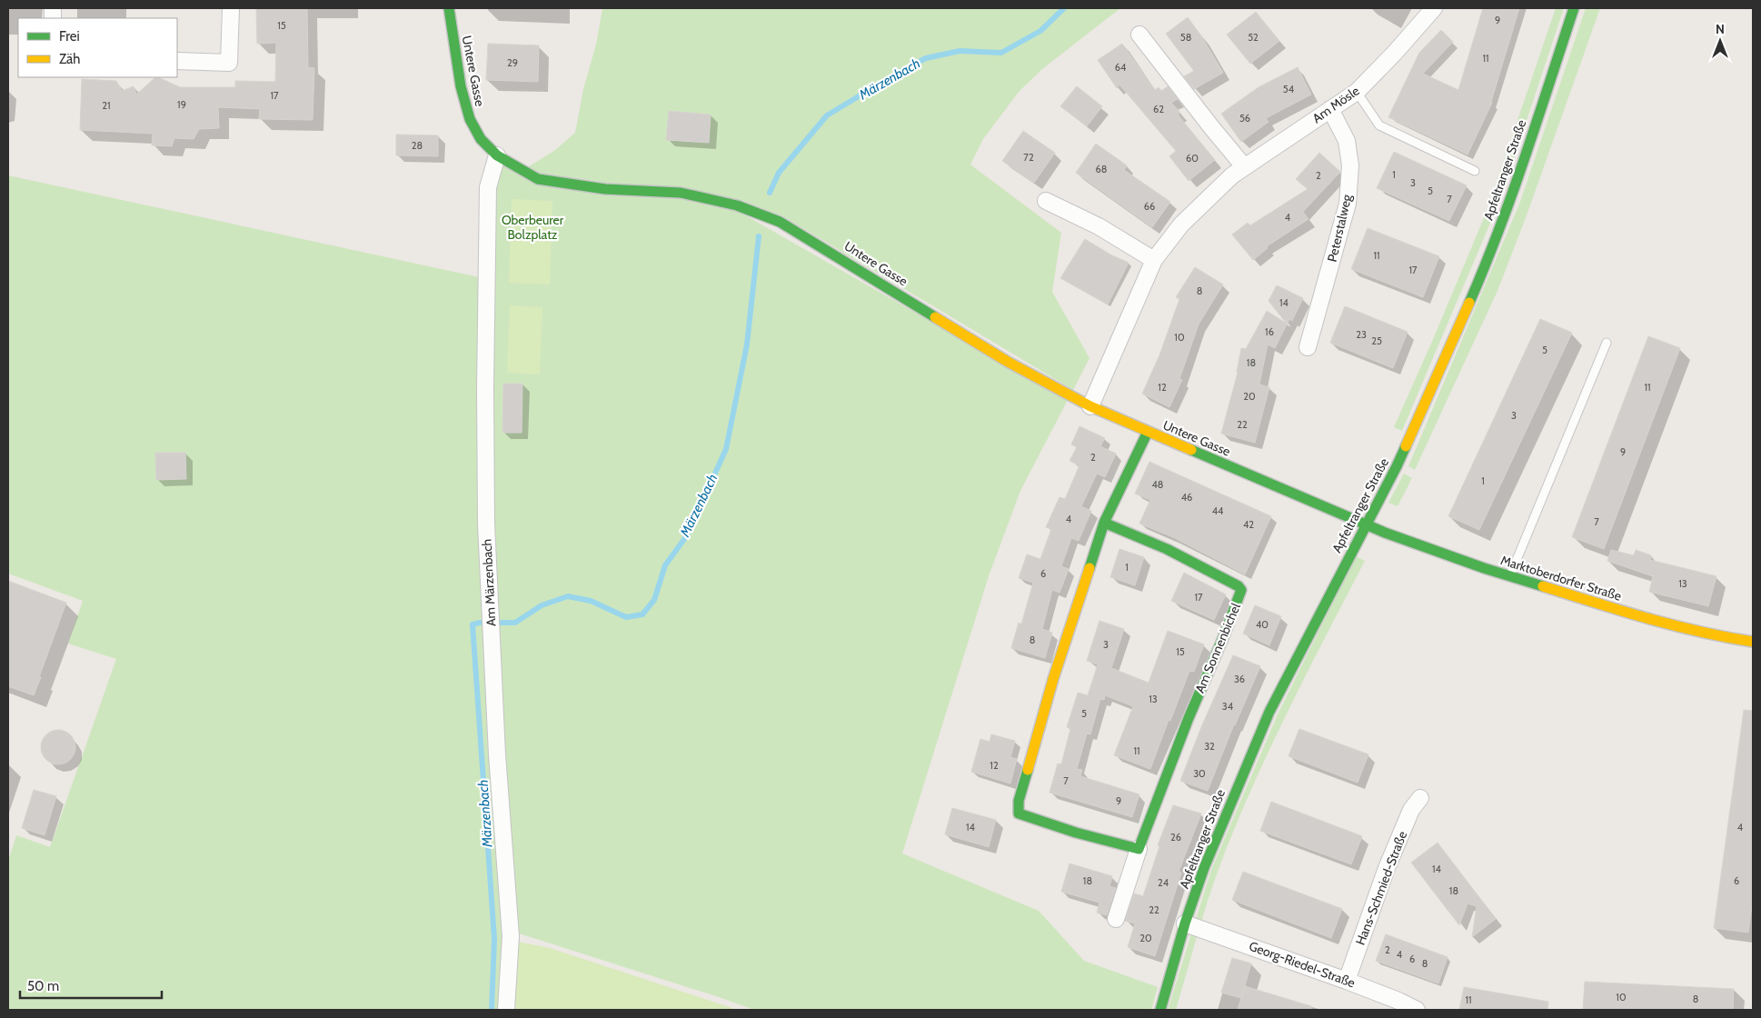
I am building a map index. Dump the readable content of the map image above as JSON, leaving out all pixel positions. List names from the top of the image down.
{
  "streets": {
    "street": [
      "Untere Gasse",
      "Am Mösle",
      "Apfeltranger Straße",
      "Peterstalweg",
      "Marktoberdorfer Straße",
      "Am Märzenbach",
      "Am Sonnenbichel",
      "Hans-Schmied-Straße",
      "Georg-Riedel-Straße"
    ]
  },
  "crossings": [
    ["Untere Gasse", "Am Mösle"],
    ["Untere Gasse", "Apfeltranger Straße"],
    ["Untere Gasse", "Marktoberdorfer Straße"],
    ["Untere Gasse", "Am Märzenbach"],
    ["Am Mösle", "Peterstalweg"],
    ["Apfeltranger Straße", "Marktoberdorfer Straße"],
    ["Apfeltranger Straße", "Georg-Riedel-Straße"],
    ["Hans-Schmied-Straße", "Georg-Riedel-Straße"]
  ],
  "water": ["Märzenbach"],
  "parks": ["Oberbeurer Bolzplatz"],
  "house_numbers": [
    "9",
    "15",
    "58",
    "52",
    "11",
    "29",
    "64",
    "54",
    "17",
    "19",
    "21",
    "62",
    "56",
    "28",
    "72",
    "60",
    "68",
    "1",
    "2",
    "3",
    "5",
    "7",
    "66",
    "4",
    "11",
    "17",
    "8",
    "14",
    "16",
    "23",
    "10",
    "25",
    "5",
    "18",
    "12",
    "11",
    "20",
    "3",
    "22",
    "9",
    "2",
    "1",
    "48",
    "46",
    "44",
    "4",
    "7",
    "42",
    "1",
    "6",
    "13",
    "17",
    "40",
    "8",
    "3",
    "15",
    "36",
    "13",
    "34",
    "5",
    "32",
    "11",
    "12",
    "30",
    "7",
    "9",
    "14",
    "4",
    "26",
    "14",
    "18",
    "6",
    "24",
    "18",
    "22",
    "20",
    "2",
    "4",
    "6",
    "8",
    "10",
    "8",
    "11"
  ],
  "legend": ["Frei", "Zäh"],
  "scale_bar": "50 m",
  "north": "top"
}
